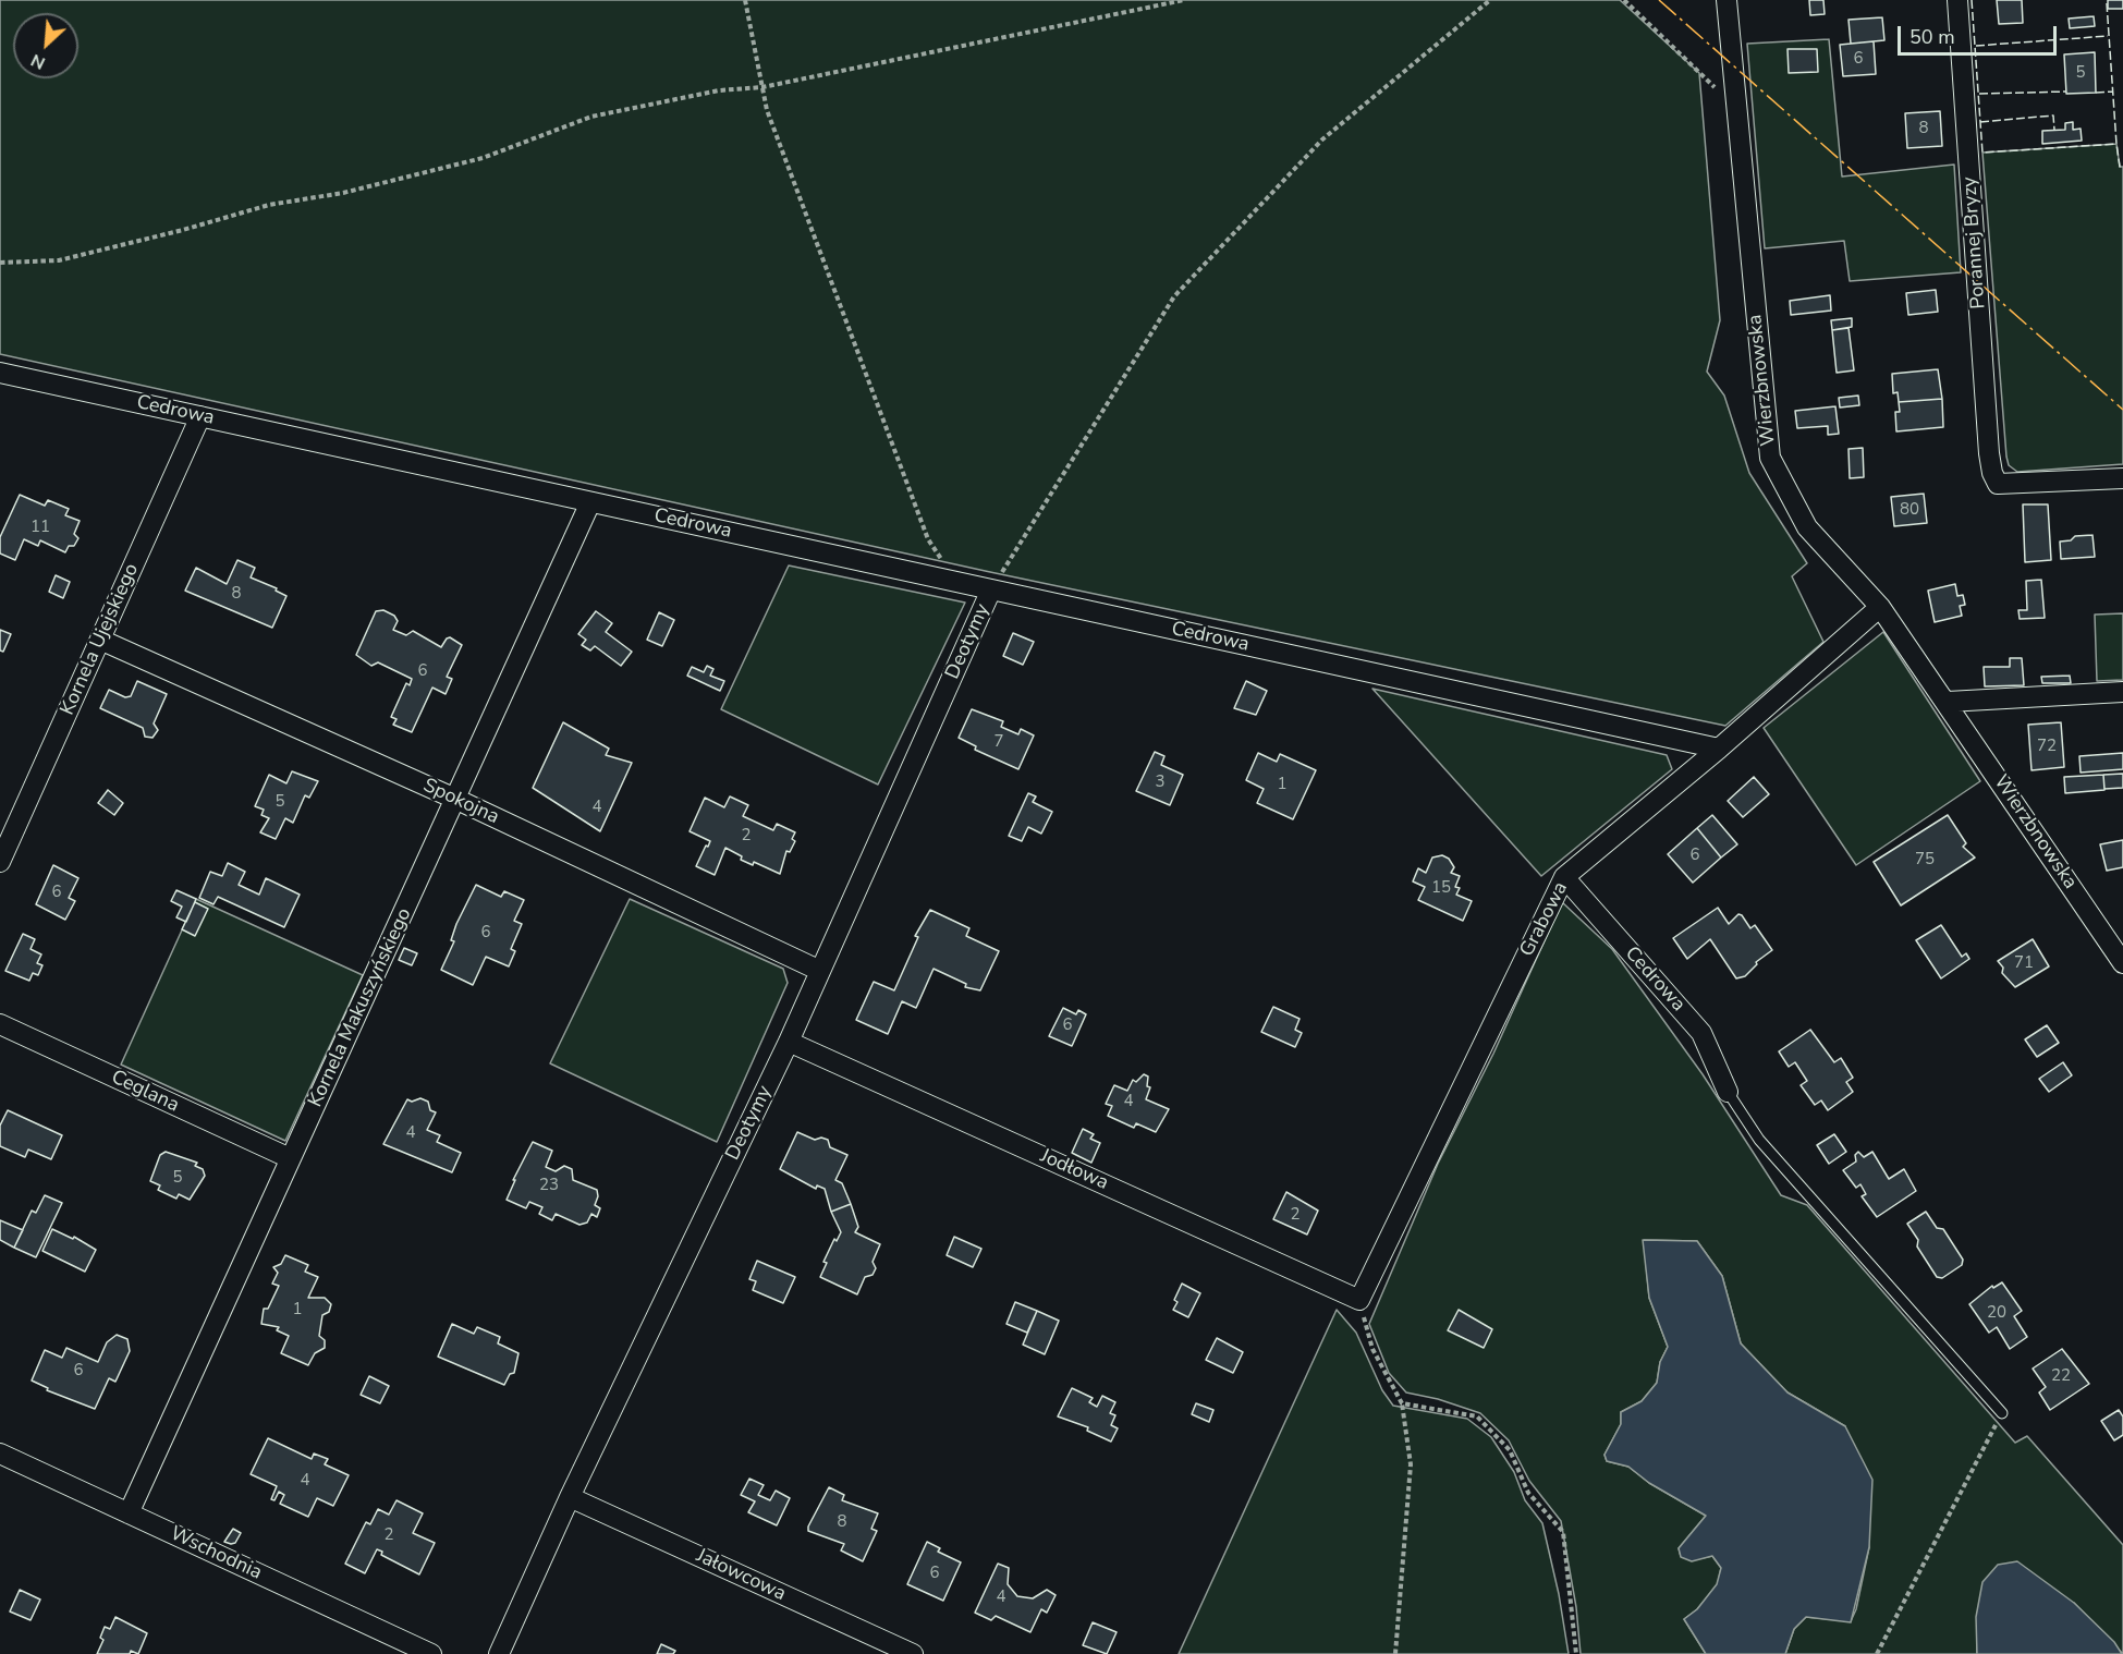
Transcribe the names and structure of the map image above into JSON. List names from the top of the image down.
{
  "streets": {
    "street": [
      "Porannej Bryzy",
      "Wierzbnowska",
      "Cedrowa",
      "Kornela Ujejskiego",
      "Deotymy",
      "Spokojna",
      "Grabowa",
      "Kornela Makuszyńskiego",
      "Ceglana",
      "Jodłowa",
      "Wschodnia",
      "Jałowcowa"
    ]
  },
  "crossings": [
    ["Wierzbnowska", "Grabowa"],
    ["Cedrowa", "Kornela Ujejskiego"],
    ["Cedrowa", "Deotymy"],
    ["Cedrowa", "Grabowa"],
    ["Cedrowa", "Kornela Makuszyńskiego"],
    ["Kornela Ujejskiego", "Spokojna"],
    ["Deotymy", "Spokojna"],
    ["Deotymy", "Jodłowa"],
    ["Deotymy", "Jałowcowa"],
    ["Spokojna", "Kornela Makuszyńskiego"],
    ["Grabowa", "Jodłowa"],
    ["Kornela Makuszyńskiego", "Ceglana"],
    ["Kornela Makuszyńskiego", "Wschodnia"]
  ],
  "house_numbers": [
    "6",
    "5",
    "8",
    "80",
    "11",
    "8",
    "6",
    "7",
    "72",
    "3",
    "1",
    "5",
    "4",
    "2",
    "6",
    "75",
    "15",
    "6",
    "6",
    "71",
    "6",
    "4",
    "4",
    "5",
    "23",
    "2",
    "1",
    "20",
    "6",
    "22",
    "4",
    "8",
    "2",
    "6",
    "4"
  ],
  "scale_bar": "50 m",
  "north": "bottom left"
}
